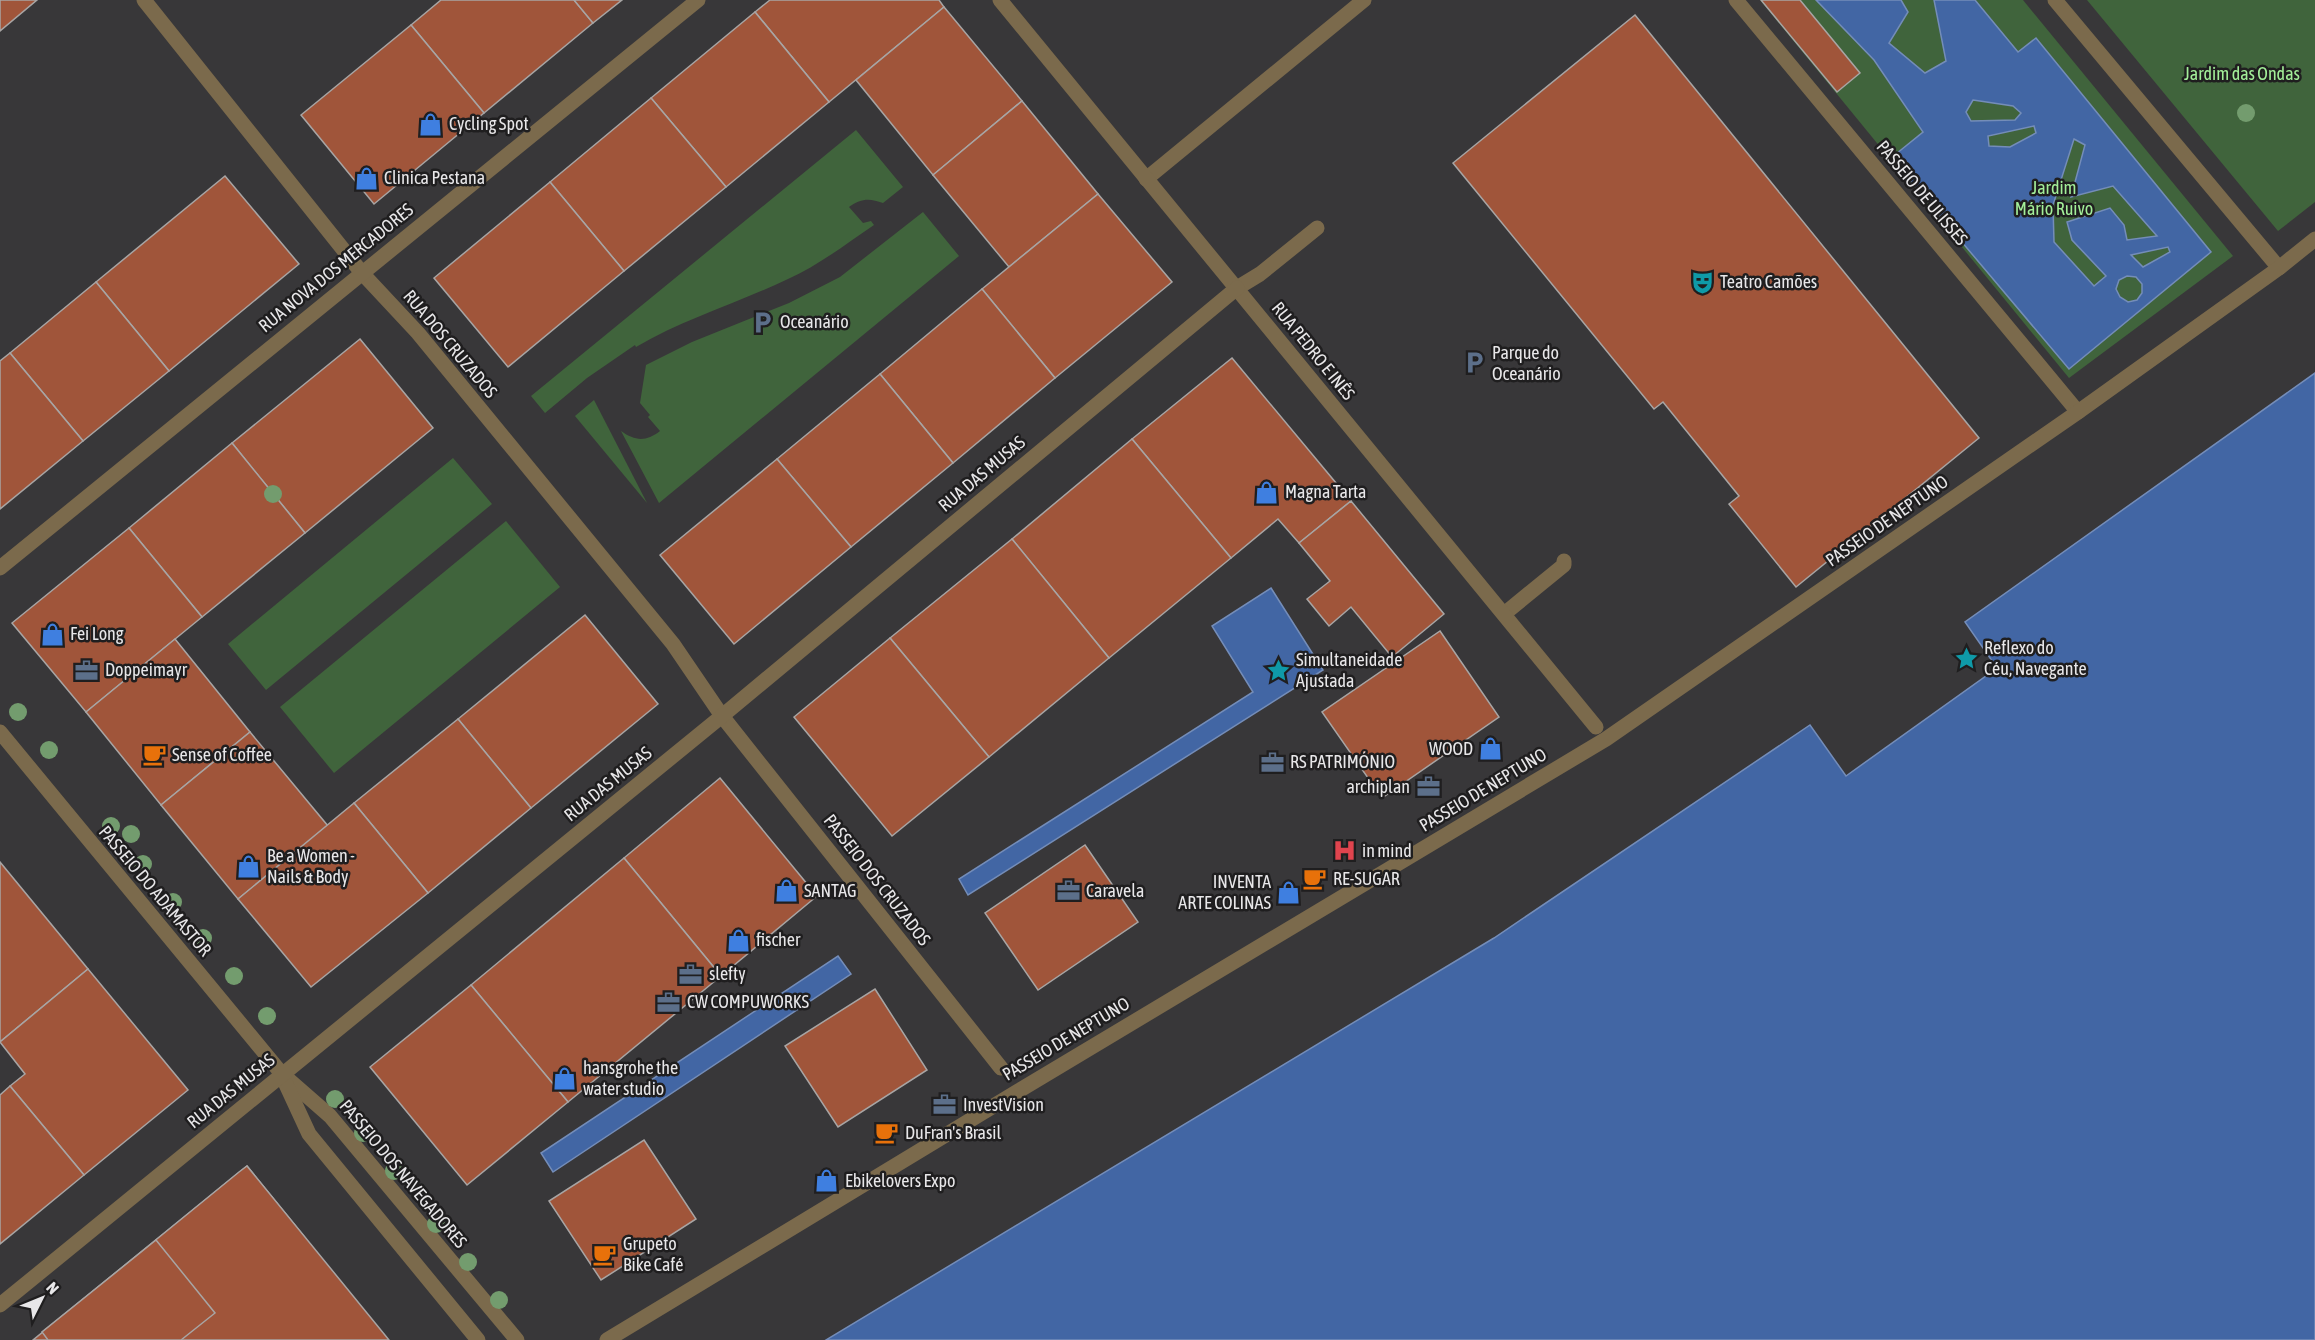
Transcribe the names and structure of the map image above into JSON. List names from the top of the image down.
{
  "streets": {
    "street": [
      "PASSEIO DE ULISSES",
      "RUA NOVA DOS MERCADORES",
      "RUA DOS CRUZADOS",
      "RUA PEDRO E INÊS",
      "RUA DAS MUSAS",
      "PASSEIO DE NEPTUNO",
      "PASSEIO DOS CRUZADOS",
      "PASSEIO DO ADAMASTOR",
      "PASSEIO DOS NAVEGADORES"
    ]
  },
  "crossings": [
    ["PASSEIO DE ULISSES", "PASSEIO DE NEPTUNO"],
    ["RUA NOVA DOS MERCADORES", "RUA DOS CRUZADOS"],
    ["RUA DOS CRUZADOS", "RUA DAS MUSAS"],
    ["RUA DOS CRUZADOS", "PASSEIO DOS CRUZADOS"],
    ["RUA PEDRO E INÊS", "RUA DAS MUSAS"],
    ["RUA DAS MUSAS", "PASSEIO DOS CRUZADOS"],
    ["RUA DAS MUSAS", "PASSEIO DO ADAMASTOR"],
    ["RUA DAS MUSAS", "PASSEIO DOS NAVEGADORES"],
    ["PASSEIO DO ADAMASTOR", "PASSEIO DOS NAVEGADORES"]
  ],
  "parks": ["Jardim das Ondas", "Jardim Mário Ruivo"],
  "places": {
    "shop": [
      "Cycling Spot",
      "Clinica Pestana",
      "Magna Tarta",
      "Fei Long",
      "WOOD",
      "Be a Women - Nails & Body",
      "SANTAG",
      "INVENTA ARTE COLINAS",
      "fischer",
      "hansgrohe the water studio",
      "Ebikelovers Expo"
    ],
    "theatre": ["Teatro Camões"],
    "parking": ["Oceanário", "Parque do Oceanário"],
    "place": ["Reflexo do Céu, Navegante", "Simultaneidade Ajustada"],
    "office": [
      "Doppeimayr",
      "RS PATRIMÓNIO",
      "archiplan",
      "Caravela",
      "slefty",
      "CW COMPUWORKS",
      "InvestVision"
    ],
    "cafe": [
      "Sense of Coffee",
      "RE-SUGAR",
      "DuFran's Brasil",
      "Grupeto Bike Café"
    ],
    "hospital": ["in mind"]
  },
  "north": "top right"
}
